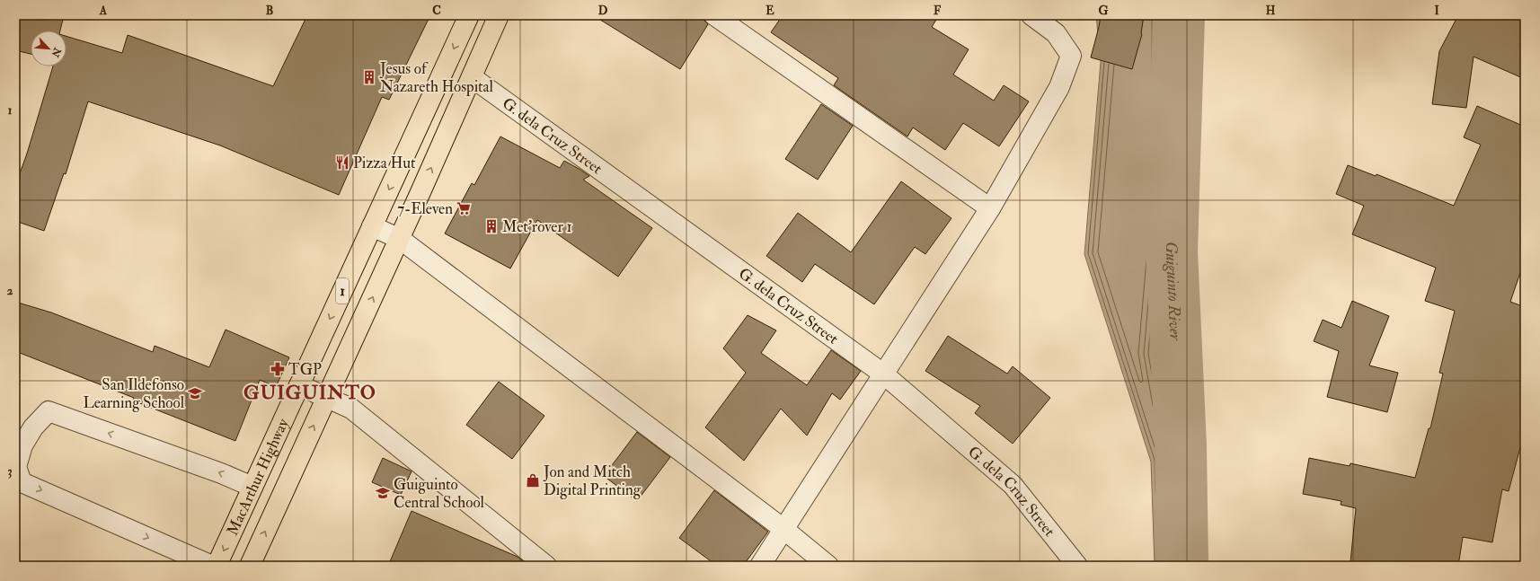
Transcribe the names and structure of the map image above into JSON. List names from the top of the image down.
{
  "streets": {
    "highway": ["1", "MacArthur Highway"],
    "street": ["G. dela Cruz Street"]
  },
  "crossings": [
    ["G. dela Cruz Street", "MacArthur Highway"]
  ],
  "districts": ["GUIGUINTO"],
  "water": ["Guiguinto River"],
  "places": {
    "building": ["Jesus of Nazareth Hospital", "Met'rover 1"],
    "restaurant": ["Pizza Hut"],
    "supermarket": ["7-Eleven"],
    "pharmacy": ["TGP"],
    "school or university": ["San Ildefonso Learning School", "Guiguinto Central School"],
    "shop": ["Jon and Mitch Digital Printing"]
  },
  "north": "bottom right",
  "grid": {
    "columns": [
      "A",
      "B",
      "C",
      "D",
      "E",
      "F",
      "G",
      "H",
      "I"
    ],
    "rows": ["1", "2", "3"]
  }
}
